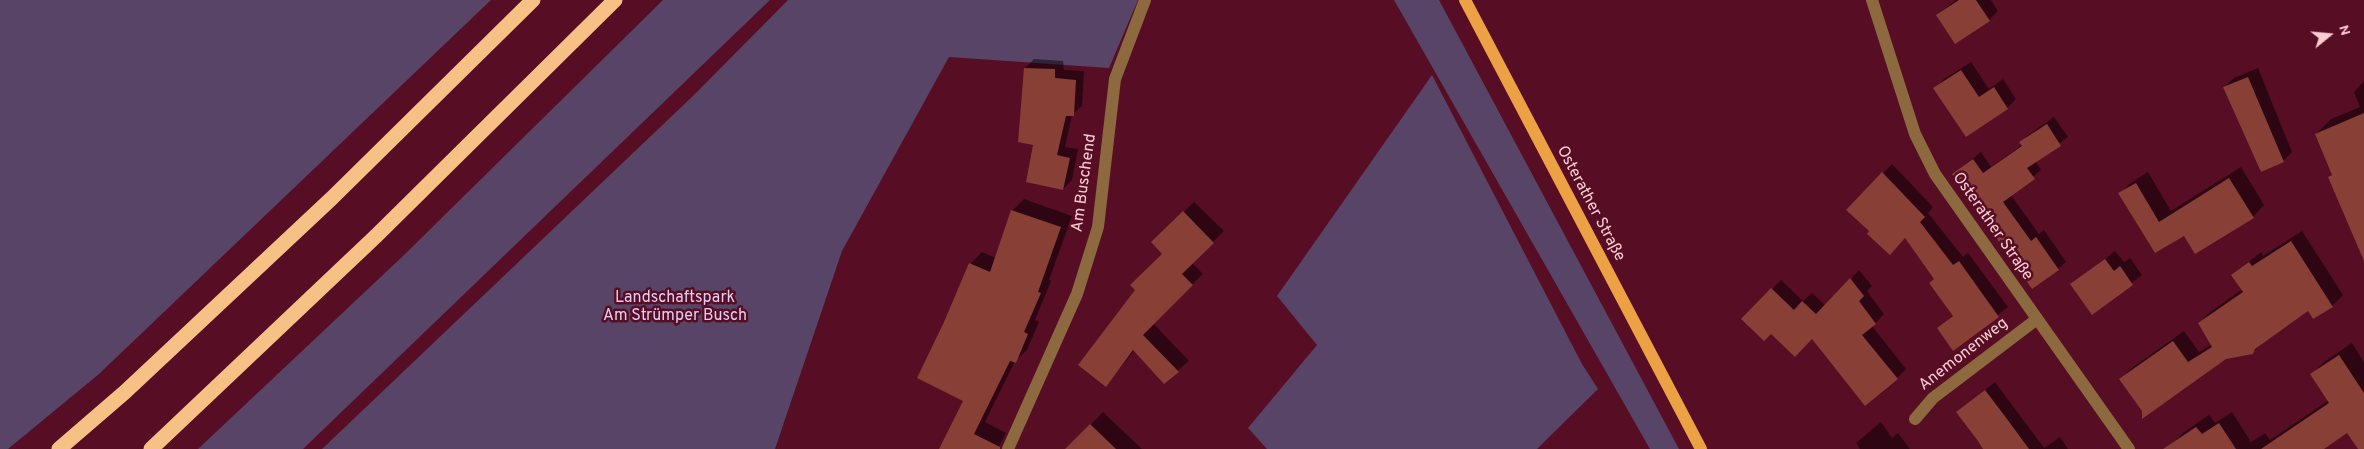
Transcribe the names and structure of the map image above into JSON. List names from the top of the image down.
{
  "streets": {
    "main road": ["Osterather Straße"],
    "street": ["Am Buschend", "Anemonenweg"]
  },
  "crossings": [
    ["Osterather Straße", "Anemonenweg"]
  ],
  "parks": ["Landschaftspark Am Strümper Busch"],
  "north": "right"
}
